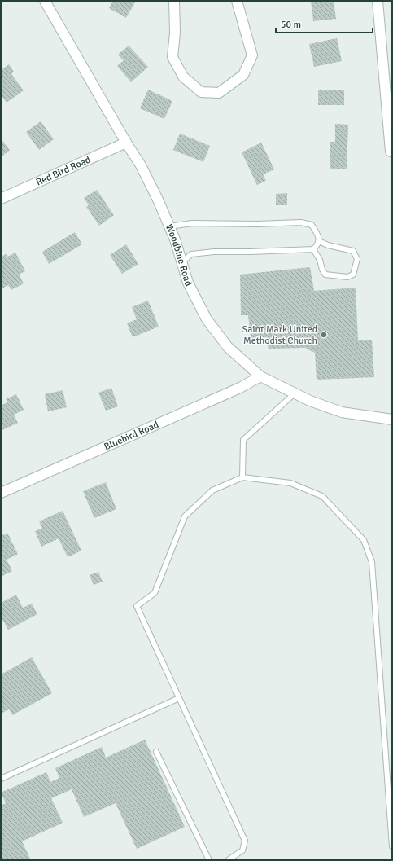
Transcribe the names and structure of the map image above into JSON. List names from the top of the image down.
{
  "streets": {
    "street": ["Red Bird Road", "Woodbine Road", "Bluebird Road"]
  },
  "crossings": [
    ["Red Bird Road", "Woodbine Road"],
    ["Woodbine Road", "Bluebird Road"]
  ],
  "places": ["Saint Mark United Methodist Church"],
  "scale_bar": "50 m"
}
